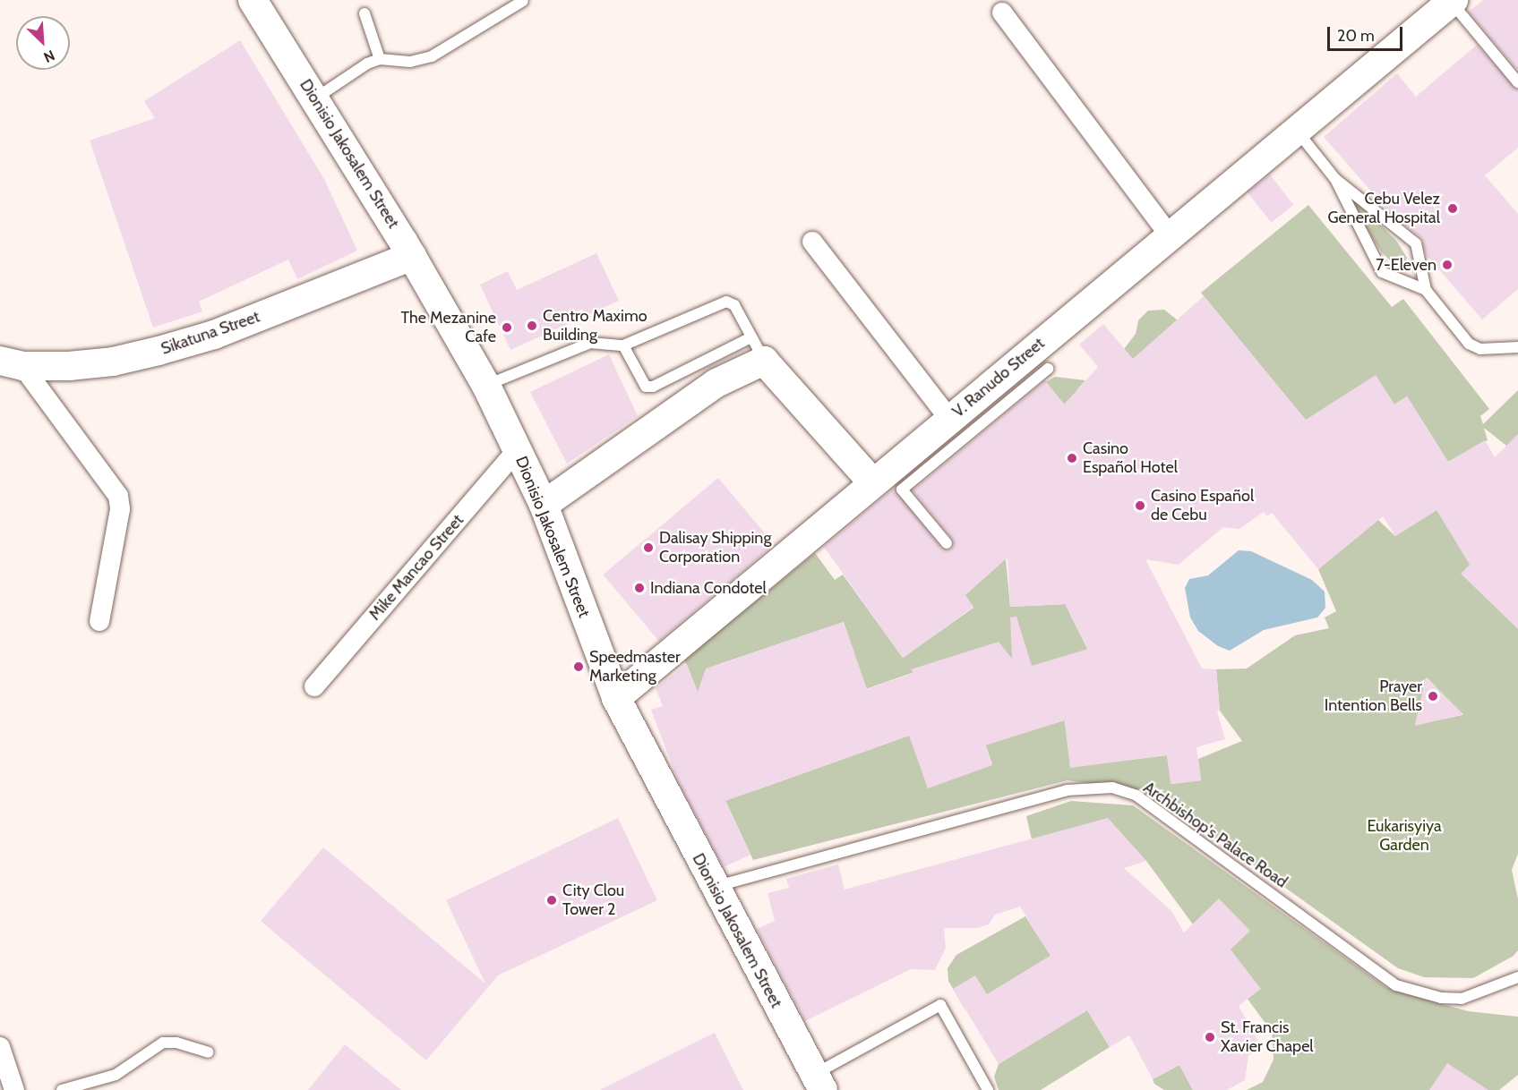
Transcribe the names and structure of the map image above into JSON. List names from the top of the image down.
{
  "streets": {
    "street": [
      "Dionisio Jakosalem Street",
      "Sikatuna Street",
      "V. Ranudo Street",
      "Mike Mancao Street"
    ],
    "lane": ["Archbishop's Palace Road"]
  },
  "crossings": [
    ["Dionisio Jakosalem Street", "Sikatuna Street"],
    ["Dionisio Jakosalem Street", "V. Ranudo Street"],
    ["Dionisio Jakosalem Street", "Mike Mancao Street"],
    ["Dionisio Jakosalem Street", "Archbishop's Palace Road"]
  ],
  "parks": ["Eukarisyiya Garden"],
  "places": [
    "Cebu Velez General Hospital",
    "7-Eleven",
    "Centro Maximo Building",
    "The Mezanine Cafe",
    "Casino Español Hotel",
    "Casino Español de Cebu",
    "Dalisay Shipping Corporation",
    "Indiana Condotel",
    "Speedmaster Marketing",
    "Prayer Intention Bells",
    "City Clou Tower 2",
    "St. Francis Xavier Chapel"
  ],
  "scale_bar": "20 m",
  "north": "bottom right"
}
